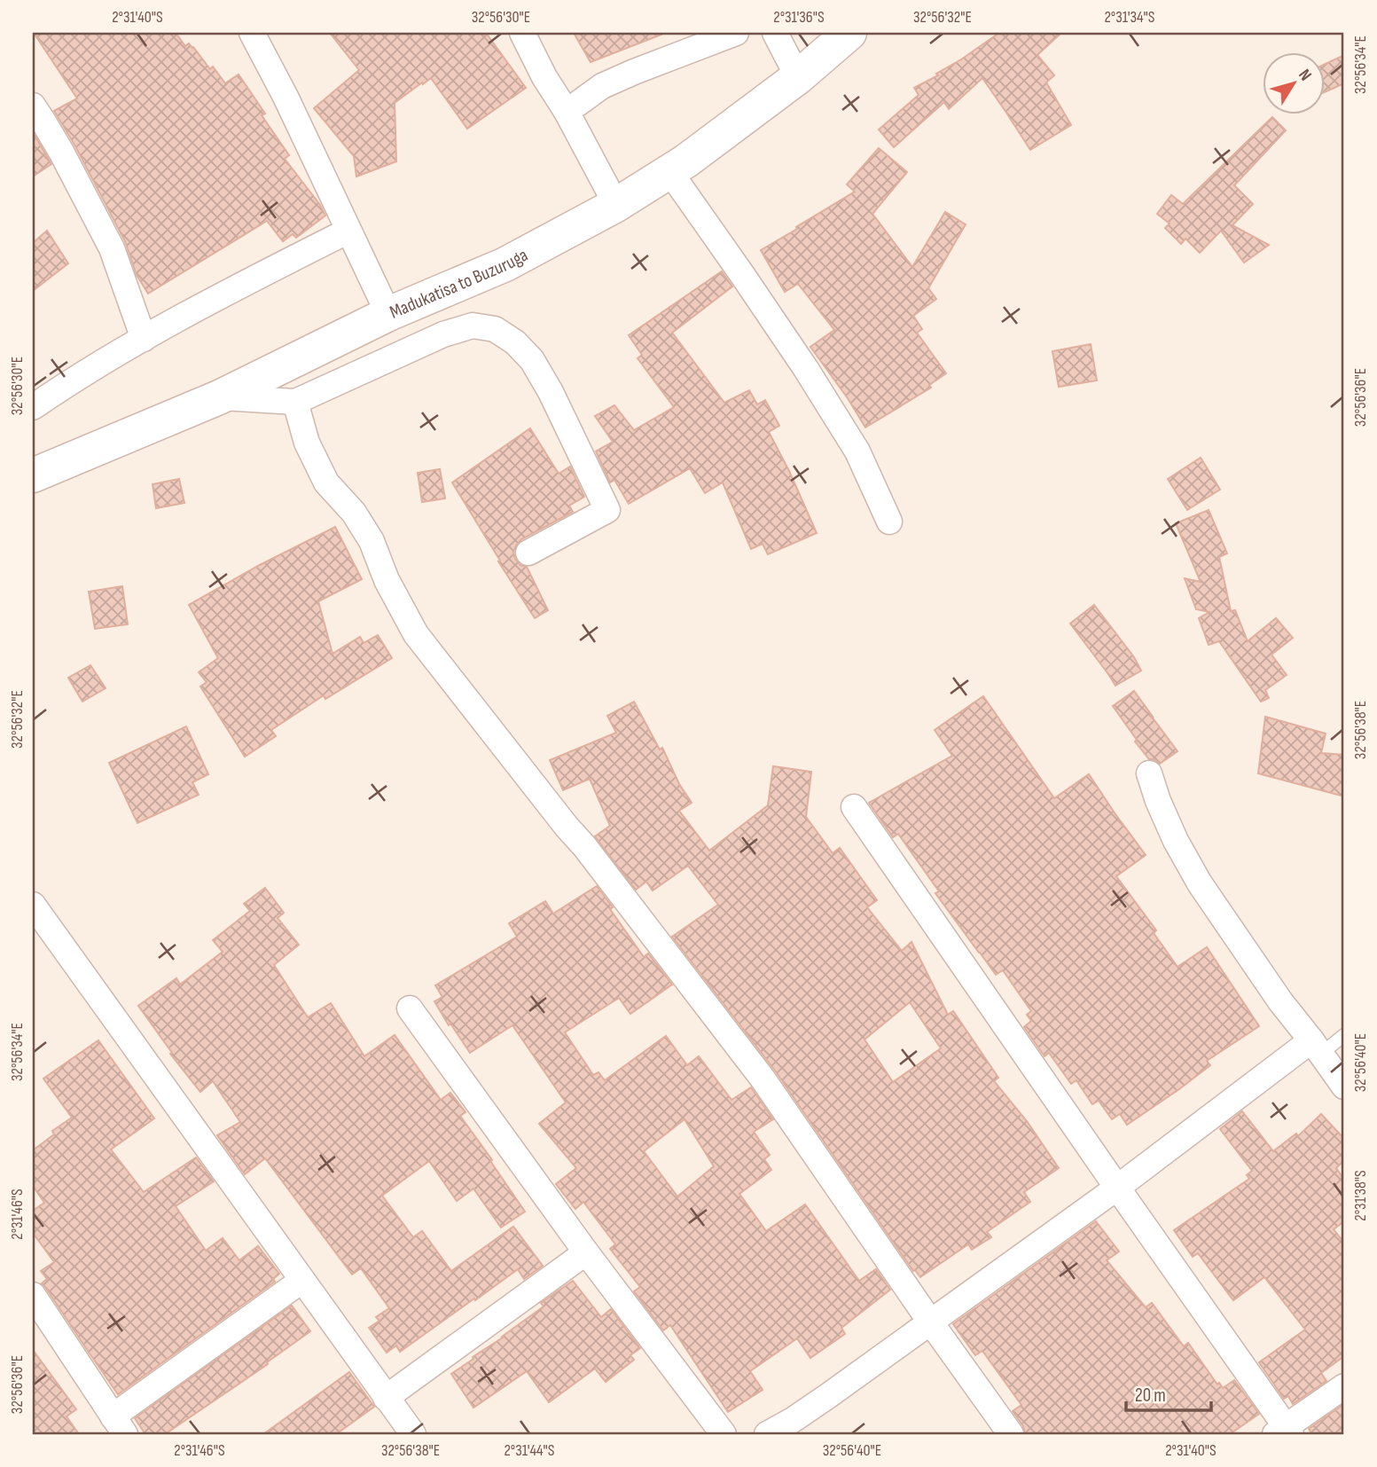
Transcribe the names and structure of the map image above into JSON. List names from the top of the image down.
{
  "streets": {
    "main road": ["Madukatisa to Buzuruga"]
  },
  "scale_bar": "20 m",
  "north": "top right",
  "coordinates": [
    "2°31'40\"S",
    "32°56'30\"E",
    "2°31'36\"S",
    "32°56'32\"E",
    "2°31'34\"S",
    "32°56'34\"E",
    "32°56'36\"E",
    "32°56'38\"E",
    "32°56'40\"E",
    "2°31'38\"S",
    "2°31'46\"S",
    "2°31'44\"S"
  ]
}
